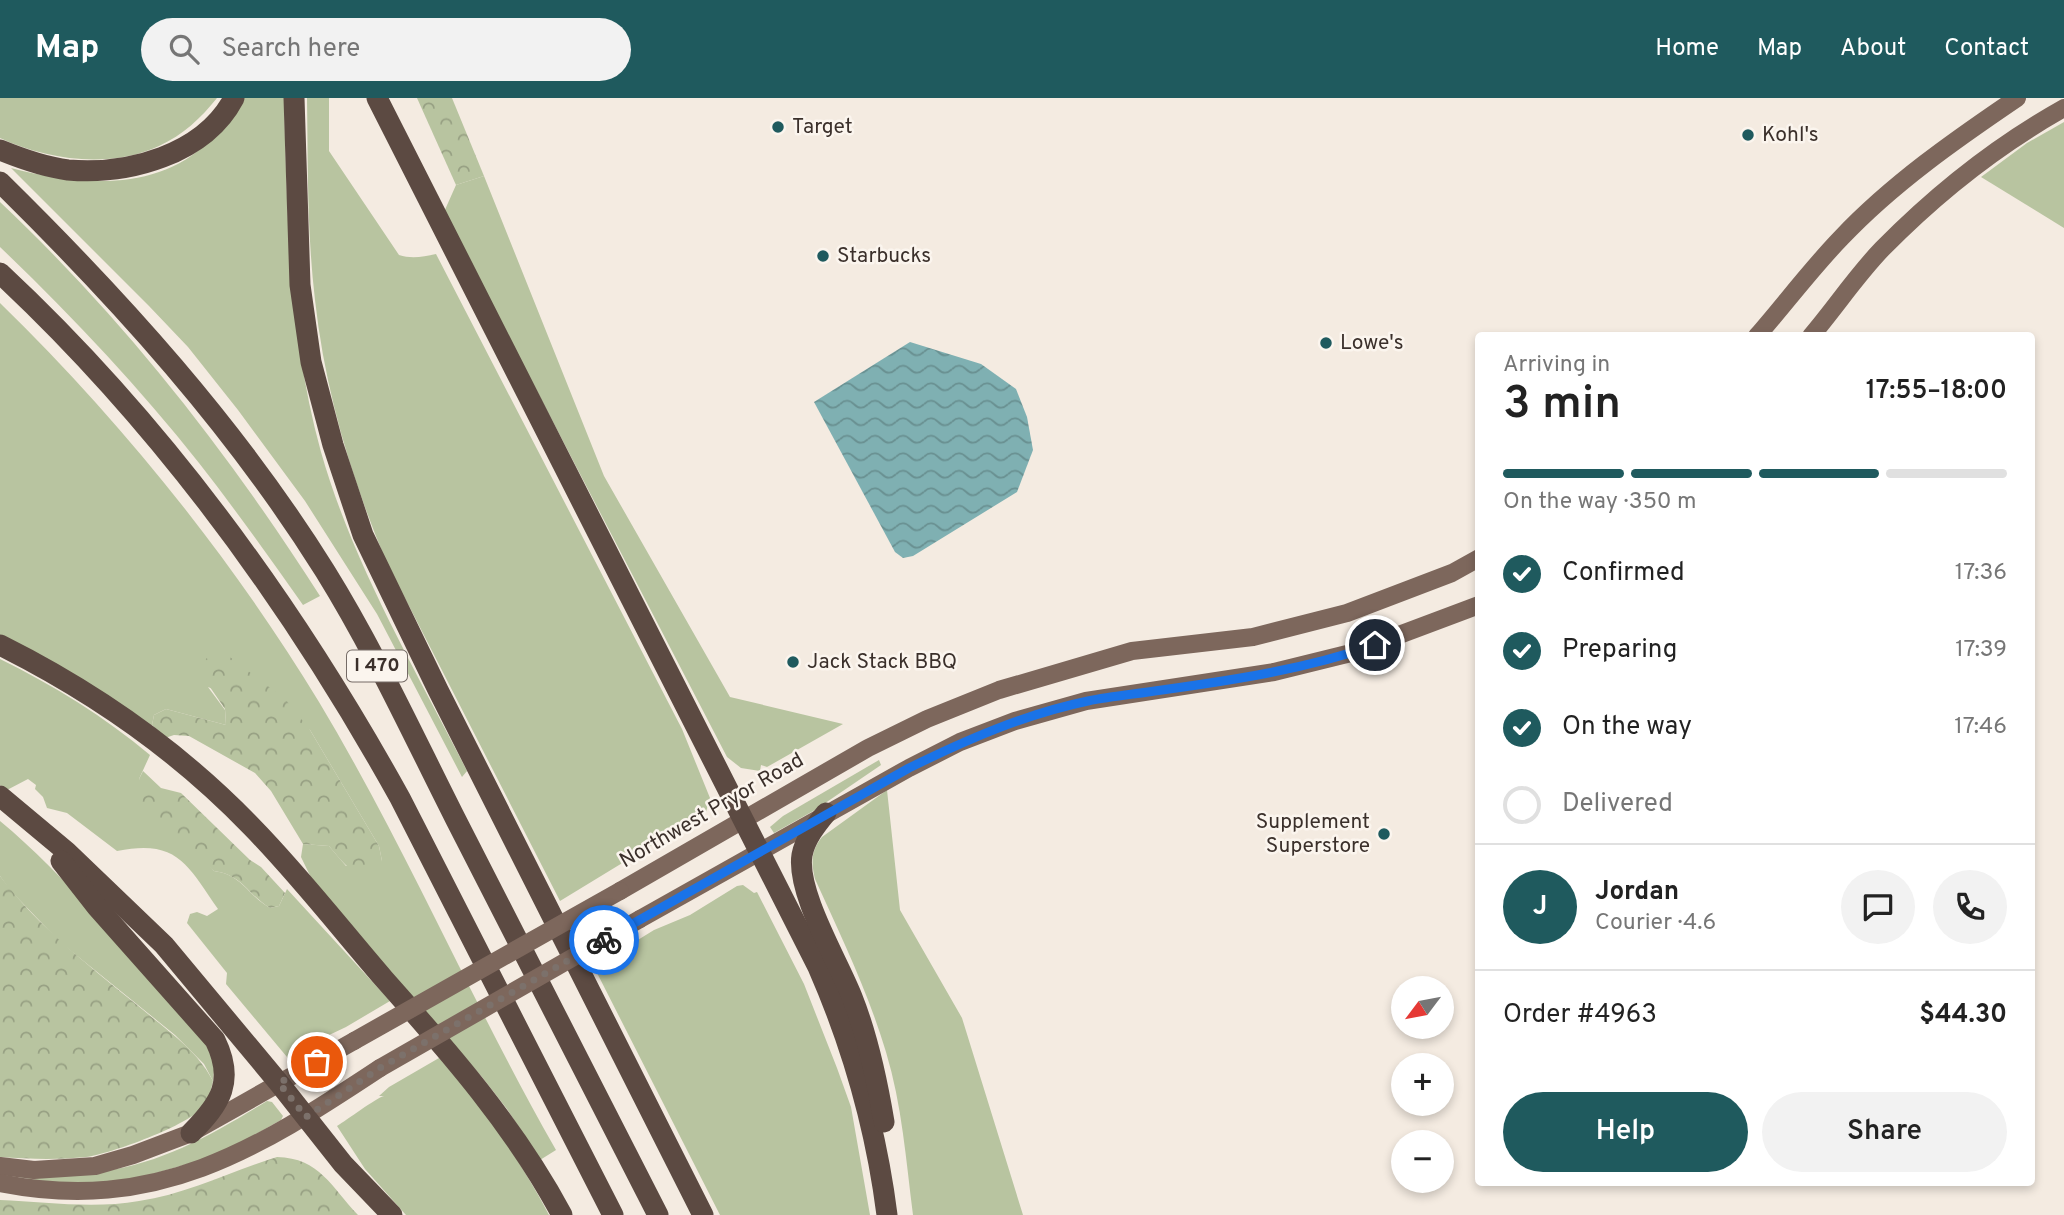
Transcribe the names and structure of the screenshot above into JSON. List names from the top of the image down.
{
  "streets": {
    "highway": ["I 470"],
    "main road": ["Northwest Pryor Road"]
  },
  "places": [
    "Target",
    "Kohl's",
    "Starbucks",
    "Lowe's",
    "Jack Stack BBQ",
    "Supplement Superstore"
  ],
  "north": "bottom left",
  "page": {
    "header": "Map",
    "search": "Search here",
    "nav": [
      "Home",
      "Map",
      "About",
      "Contact"
    ],
    "heading": ["3 min", "Arriving in", "17:55–18:00"],
    "panel": [
      "Jordan",
      "Courier · 4.6",
      "Order #4963",
      "$44.30"
    ],
    "bar": "On the way · 350 m",
    "list": [
      ["Confirmed", "17:36"],
      ["Preparing", "17:39"],
      ["On the way", "17:46"],
      "Delivered"
    ],
    "round": "J",
    "map_buttons": ["+", "−"],
    "buttons": ["Help", "Share"]
  }
}
